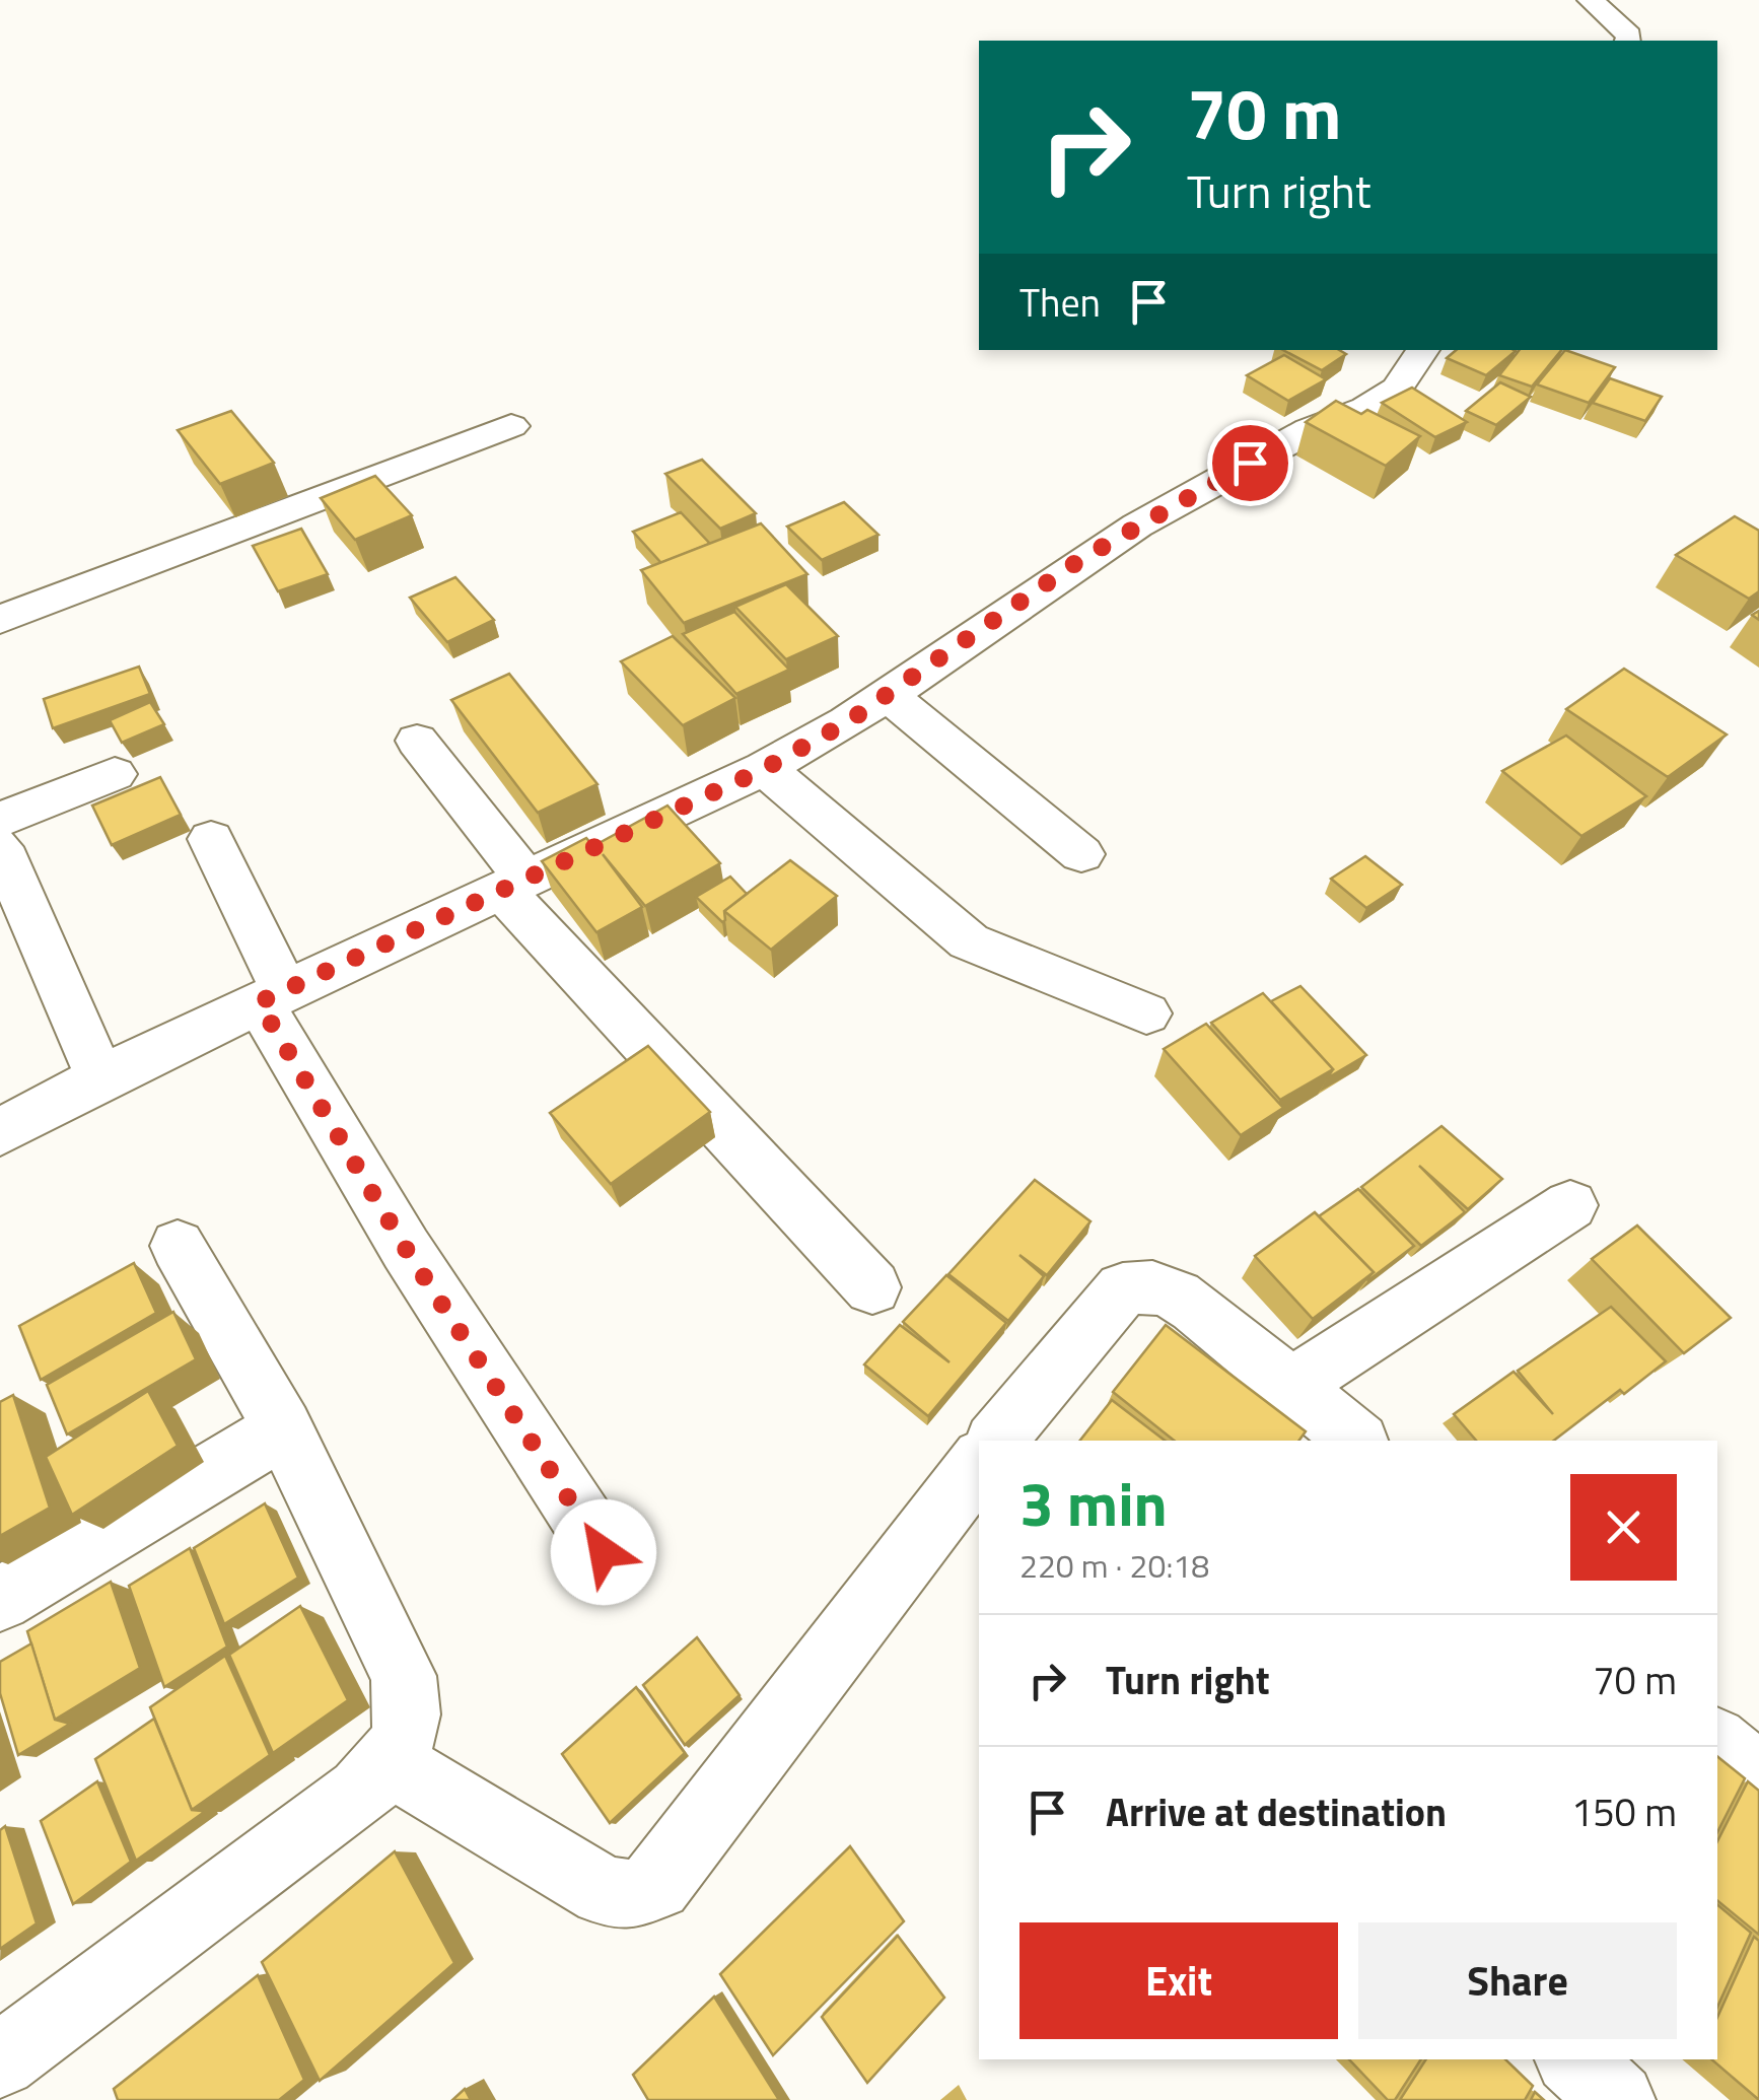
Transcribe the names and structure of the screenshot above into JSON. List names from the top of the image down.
{
  "page": {
    "turn": ["70 m", "Turn right"],
    "then": "Then",
    "heading": ["3 min", "220 m · 20:18"],
    "list": [
      {
        "name": "Turn right",
        "value": "70 m"
      },
      {
        "name": "Arrive at destination",
        "value": "150 m"
      }
    ],
    "buttons": ["Exit", "Share"]
  }
}
